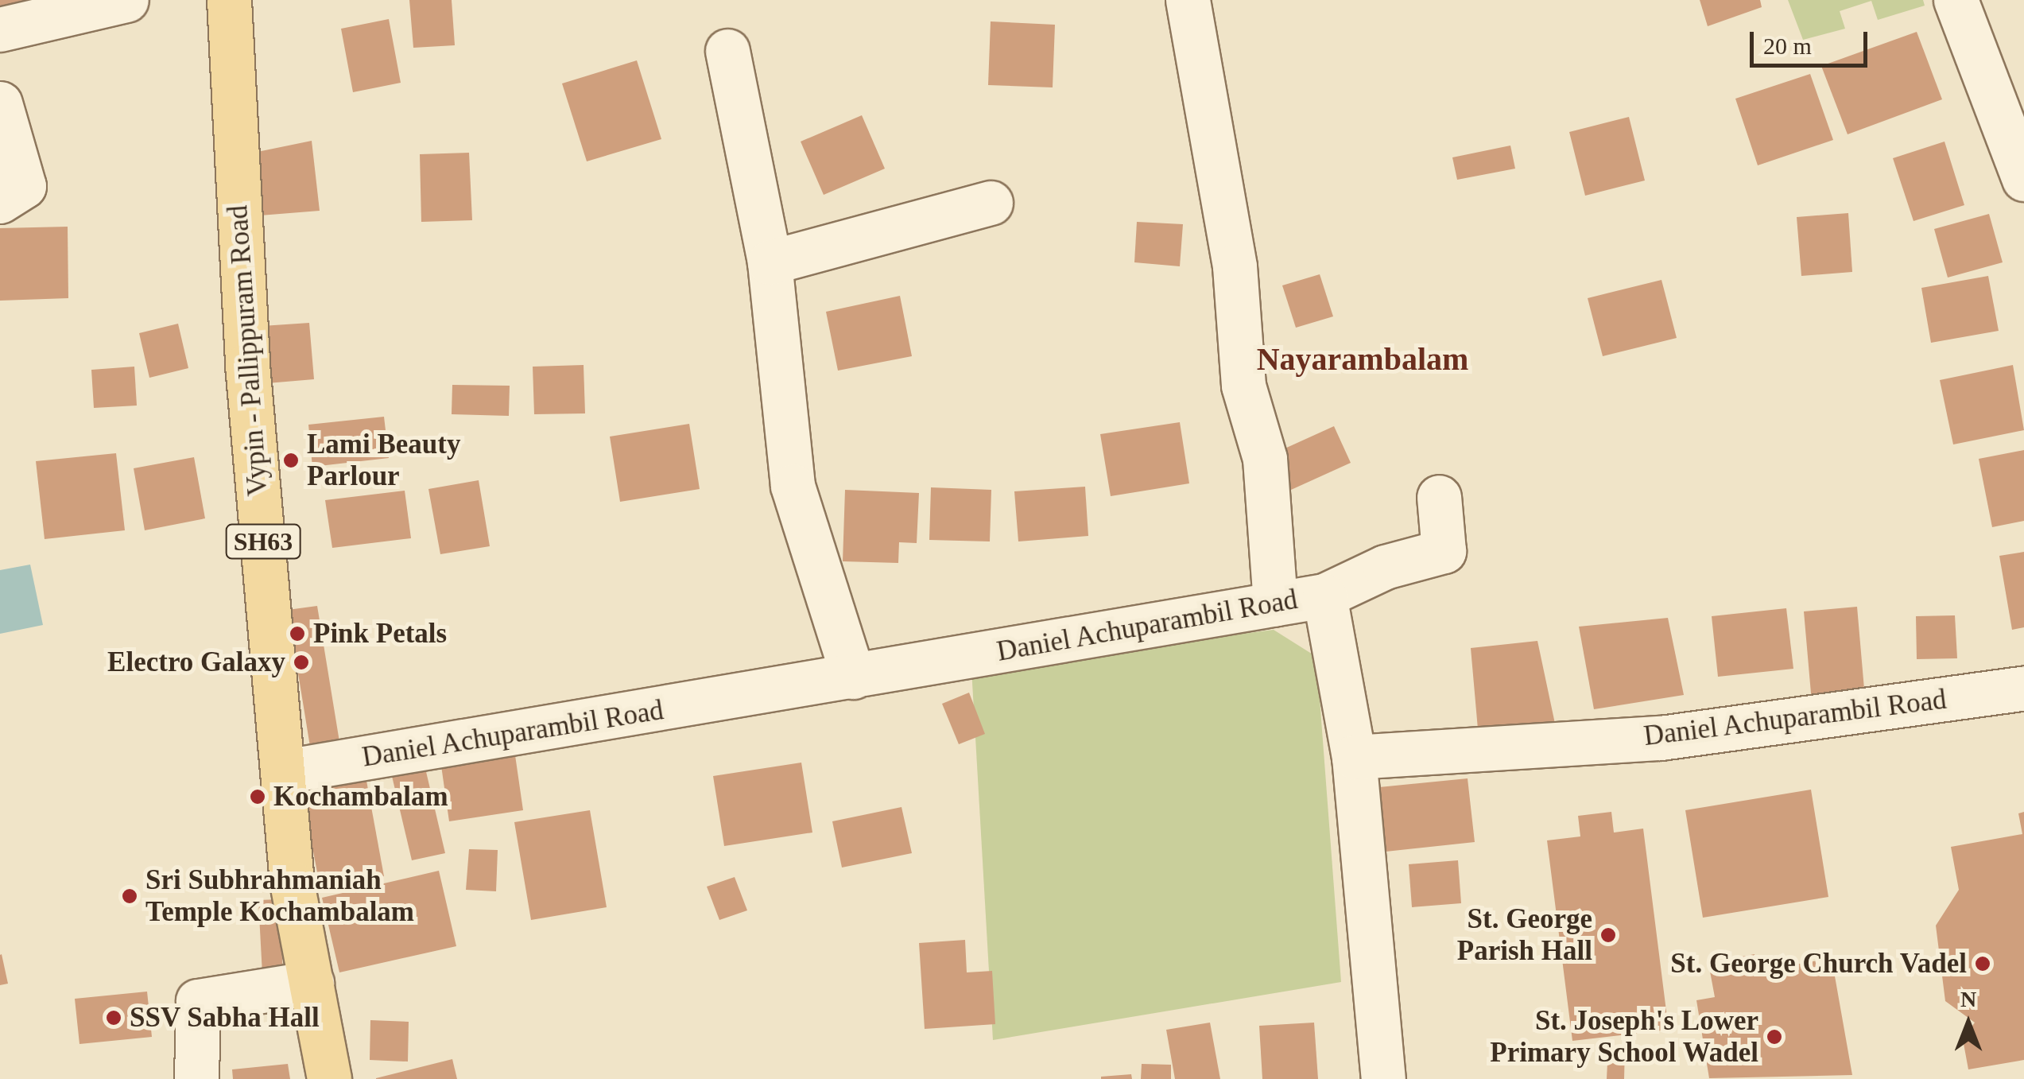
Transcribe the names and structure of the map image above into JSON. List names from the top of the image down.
{
  "streets": {
    "main road": ["Vypin - Pallippuram Road", "SH63"],
    "street": ["Daniel Achuparambil Road"]
  },
  "crossings": [
    ["Vypin - Pallippuram Road", "Daniel Achuparambil Road"]
  ],
  "districts": ["Nayarambalam"],
  "places": [
    "Lami Beauty Parlour",
    "Pink Petals",
    "Electro Galaxy",
    "Kochambalam",
    "Sri Subhrahmaniah Temple Kochambalam",
    "St. George Parish Hall",
    "St. George Church Vadel",
    "SSV Sabha Hall",
    "St. Joseph's Lower Primary School Wadel"
  ],
  "scale_bar": "20 m",
  "north": "top"
}
